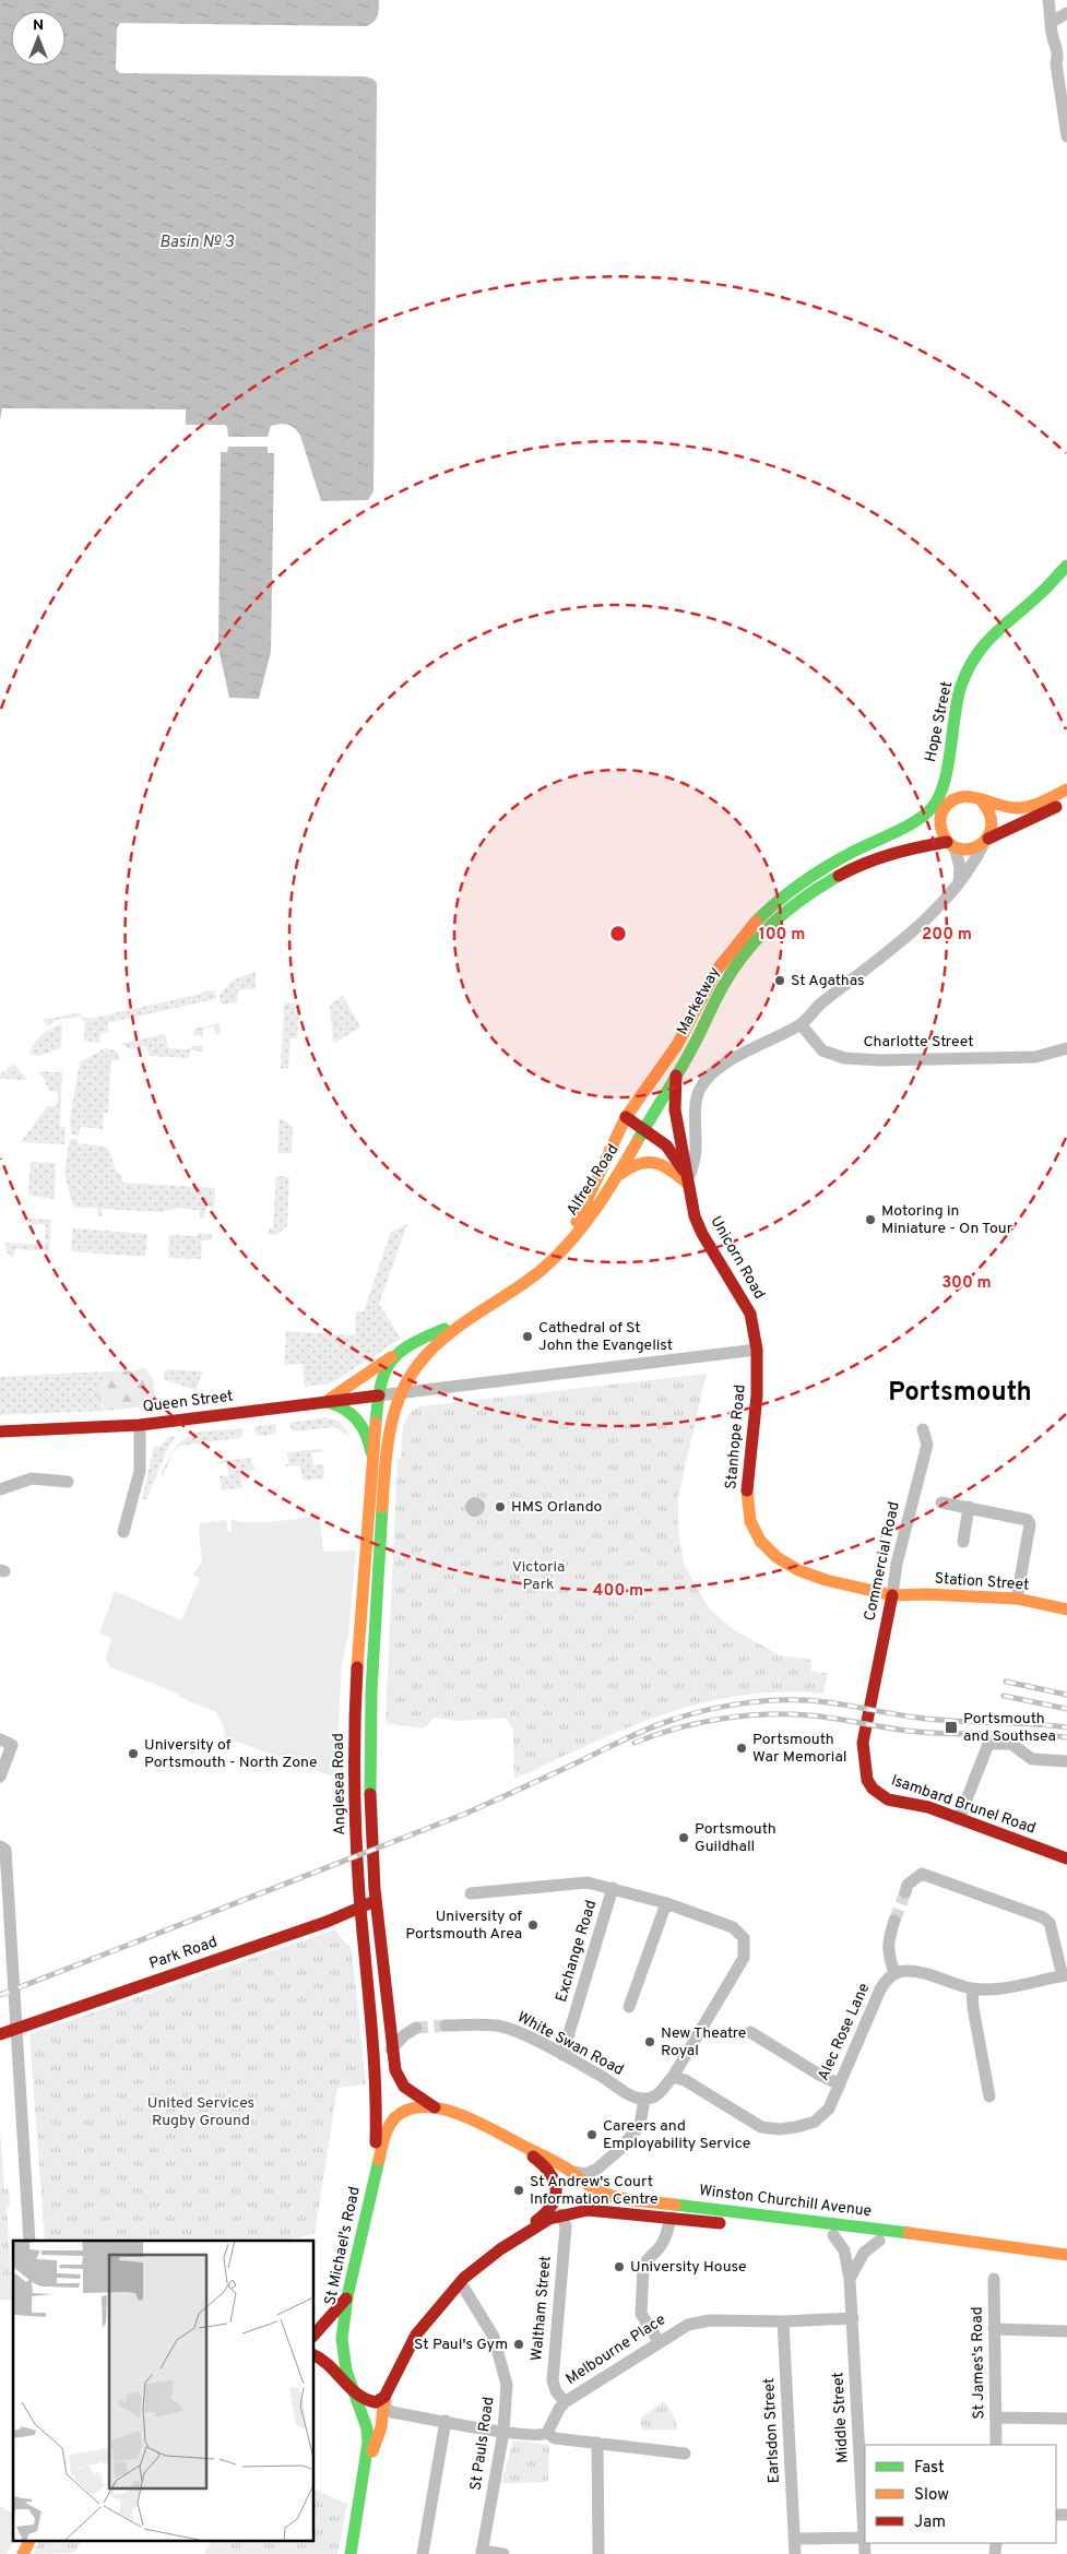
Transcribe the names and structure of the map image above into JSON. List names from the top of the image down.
{
  "streets": {
    "main road": [
      "Hope Street",
      "Marketway",
      "Alfred Road",
      "Unicorn Road",
      "Queen Street",
      "Stanhope Road",
      "Commercial Road",
      "Station Street",
      "Anglesea Road",
      "Isambard Brunel Road",
      "Park Road",
      "Winston Churchill Avenue",
      "St Michael's Road"
    ],
    "street": [
      "Charlotte Street",
      "Exchange Road",
      "Alec Rose Lane",
      "White Swan Road",
      "Waltham Street",
      "Melbourne Place",
      "St James's Road",
      "Middle Street",
      "Earlsdon Street",
      "St Pauls Road"
    ]
  },
  "crossings": [
    ["Hope Street", "Marketway"],
    ["Marketway", "Alfred Road"],
    ["Marketway", "Unicorn Road"],
    ["Alfred Road", "Unicorn Road"],
    ["Alfred Road", "Queen Street"],
    ["Alfred Road", "Anglesea Road"],
    ["Unicorn Road", "Stanhope Road"],
    ["Queen Street", "Anglesea Road"],
    ["Stanhope Road", "Commercial Road"],
    ["Stanhope Road", "Station Street"],
    ["Commercial Road", "Station Street"],
    ["Commercial Road", "Isambard Brunel Road"],
    ["Anglesea Road", "Park Road"],
    ["Anglesea Road", "St Michael's Road"],
    ["Exchange Road", "White Swan Road"],
    ["Winston Churchill Avenue", "Waltham Street"],
    ["Winston Churchill Avenue", "Middle Street"],
    ["Waltham Street", "Melbourne Place"],
    ["Melbourne Place", "Middle Street"],
    ["Melbourne Place", "Earlsdon Street"]
  ],
  "districts": ["Portsmouth"],
  "water": ["Basin № 3"],
  "parks": ["Victoria Park", "United Services Rugby Ground"],
  "places": {
    "other": [
      "St Agathas",
      "Motoring in Miniature - On Tour",
      "Cathedral of St John the Evangelist",
      "HMS Orlando",
      "Portsmouth War Memorial",
      "University of Portsmouth - North Zone",
      "Portsmouth Guildhall",
      "University of Portsmouth Area",
      "New Theatre Royal",
      "Careers and Employability Service",
      "St Andrew's Court Information Centre",
      "University House",
      "St Paul's Gym"
    ],
    "transit": ["Portsmouth and Southsea"]
  },
  "legend": ["Fast", "Slow", "Jam"],
  "north": "top",
  "rings": [
    "100 m",
    "200 m",
    "300 m",
    "400 m"
  ]
}
